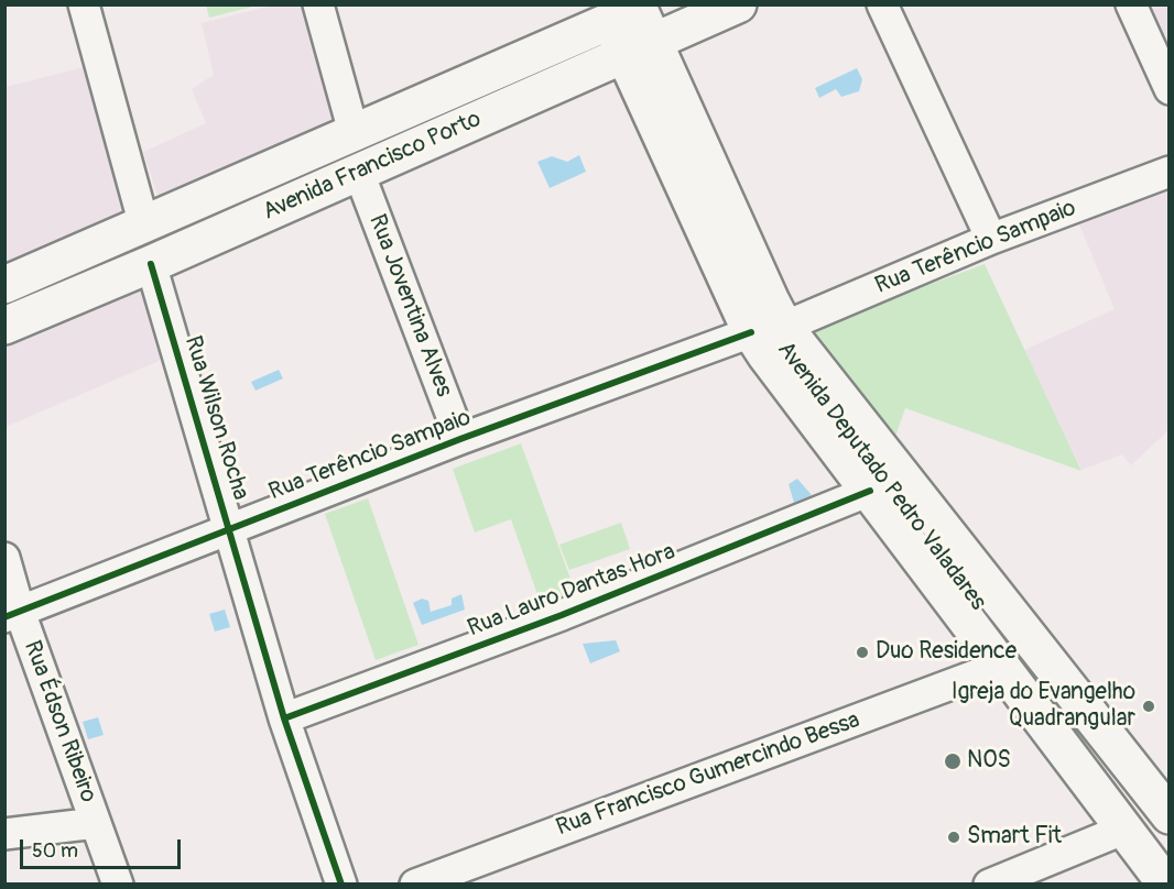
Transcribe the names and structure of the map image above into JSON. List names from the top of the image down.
{
  "streets": {
    "main road": ["Avenida Francisco Porto", "Avenida Deputado Pedro Valadares"],
    "street": [
      "Rua Terêncio Sampaio",
      "Rua Joventina Alves",
      "Rua Wilson Rocha",
      "Rua Lauro Dantas Hora",
      "Rua Édson Ribeiro",
      "Rua Francisco Gumercindo Bessa"
    ]
  },
  "crossings": [
    ["Avenida Francisco Porto", "Rua Joventina Alves"],
    ["Avenida Francisco Porto", "Rua Wilson Rocha"],
    ["Avenida Francisco Porto", "Avenida Deputado Pedro Valadares"],
    ["Rua Terêncio Sampaio", "Rua Joventina Alves"],
    ["Rua Terêncio Sampaio", "Rua Wilson Rocha"],
    ["Rua Terêncio Sampaio", "Avenida Deputado Pedro Valadares"],
    ["Rua Terêncio Sampaio", "Rua Édson Ribeiro"],
    ["Rua Wilson Rocha", "Rua Lauro Dantas Hora"],
    ["Avenida Deputado Pedro Valadares", "Rua Lauro Dantas Hora"],
    ["Avenida Deputado Pedro Valadares", "Rua Francisco Gumercindo Bessa"]
  ],
  "places": [
    "Duo Residence",
    "Igreja do Evangelho Quadrangular",
    "NOS",
    "Smart Fit"
  ],
  "scale_bar": "50 m"
}
